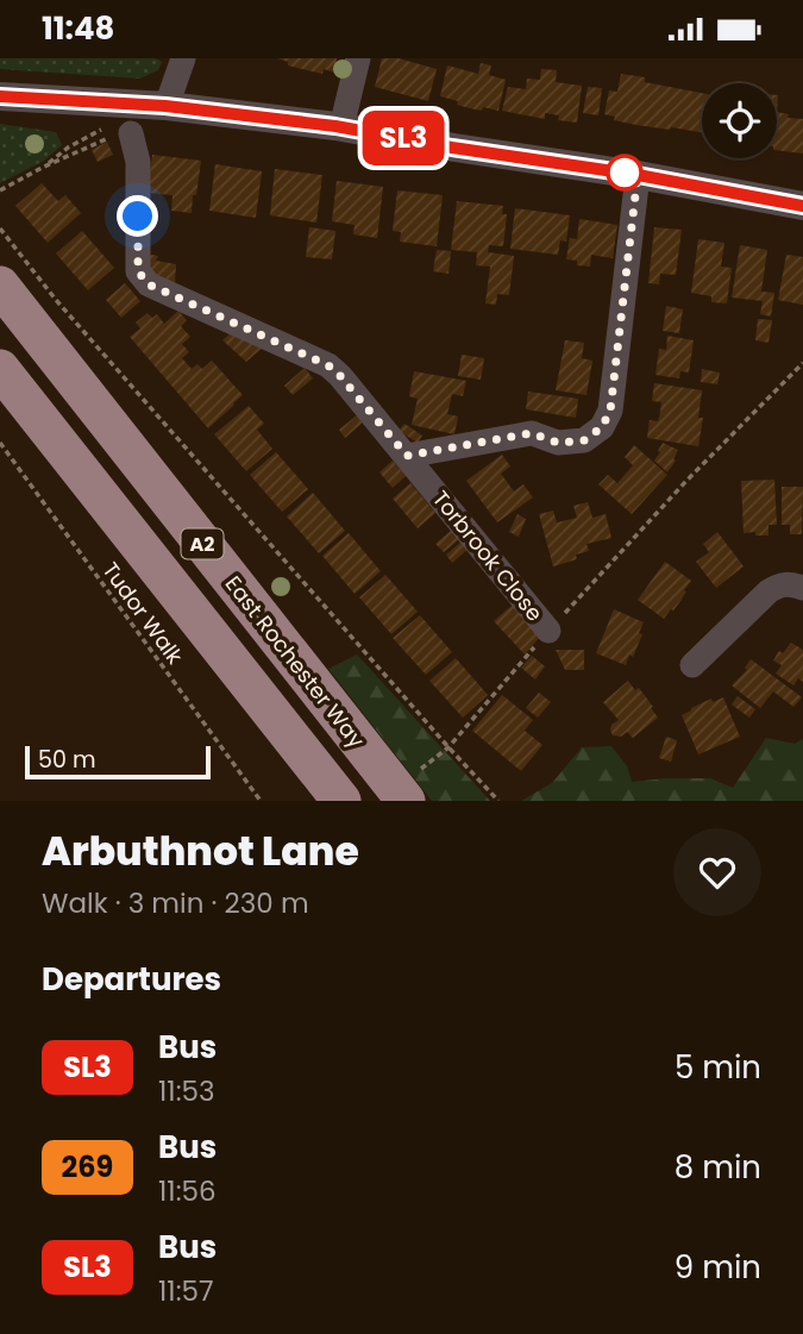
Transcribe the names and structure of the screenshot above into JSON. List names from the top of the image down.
{
  "streets": {
    "highway": ["A2", "East Rochester Way"],
    "street": ["Torbrook Close"],
    "path": ["Tudor Walk"]
  },
  "lines": ["bus line SL3"],
  "scale_bar": "50 m",
  "page": {
    "status": "11:48",
    "on_map": "SL3",
    "scale": "50 m",
    "heading": [
      ["Arbuthnot Lane", "Walk · 3 min · 230 m"],
      "Departures"
    ],
    "list": [
      {
        "mark": "SL3",
        "name": "Bus",
        "note": "11:53",
        "value": "5 min"
      },
      {
        "mark": "269",
        "name": "Bus",
        "note": "11:56",
        "value": "8 min"
      },
      {
        "mark": "SL3",
        "name": "Bus",
        "note": "11:57",
        "value": "9 min"
      }
    ]
  }
}
